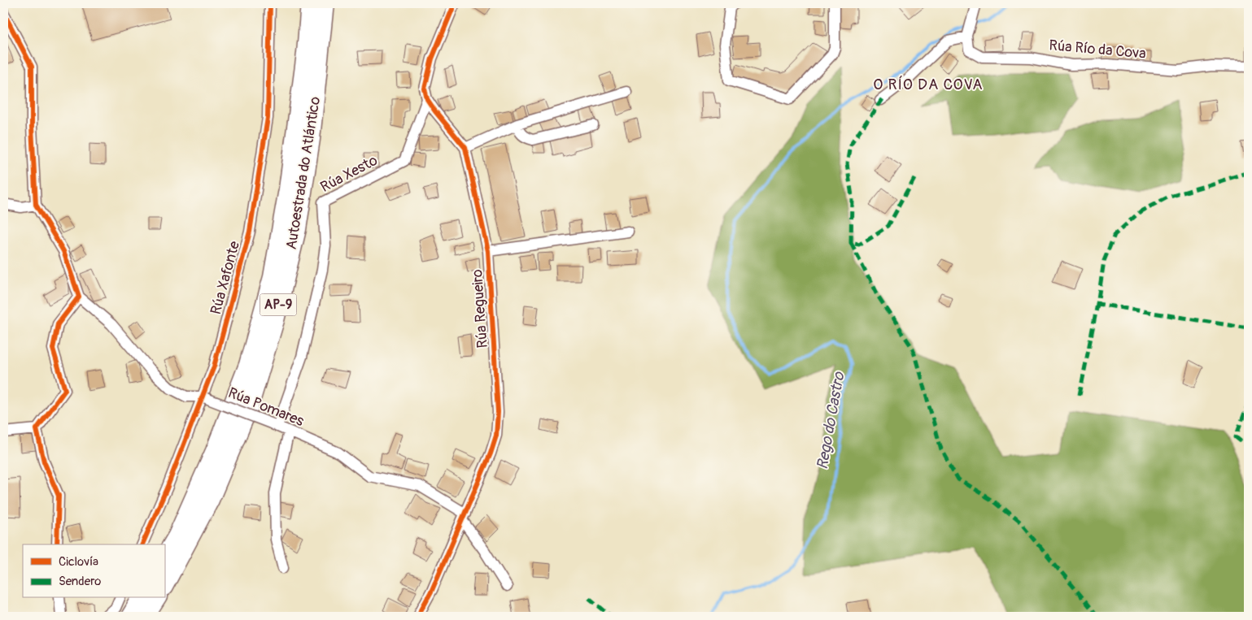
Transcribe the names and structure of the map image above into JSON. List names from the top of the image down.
{
  "streets": {
    "highway": ["Autoestrada do Atlántico", "AP-9"],
    "street": [
      "Rúa Río da Cova",
      "Rúa Xesto",
      "Rúa Xafonte",
      "Rúa Regueiro",
      "Rúa Pomares"
    ]
  },
  "crossings": [
    ["Rúa Xesto", "Rúa Regueiro"],
    ["Rúa Xesto", "Rúa Pomares"],
    ["Rúa Xafonte", "Rúa Pomares"],
    ["Rúa Regueiro", "Rúa Pomares"]
  ],
  "districts": ["O RÍO DA COVA"],
  "water": ["Rego do Castro"],
  "legend": ["Ciclovía", "Sendero"]
}
